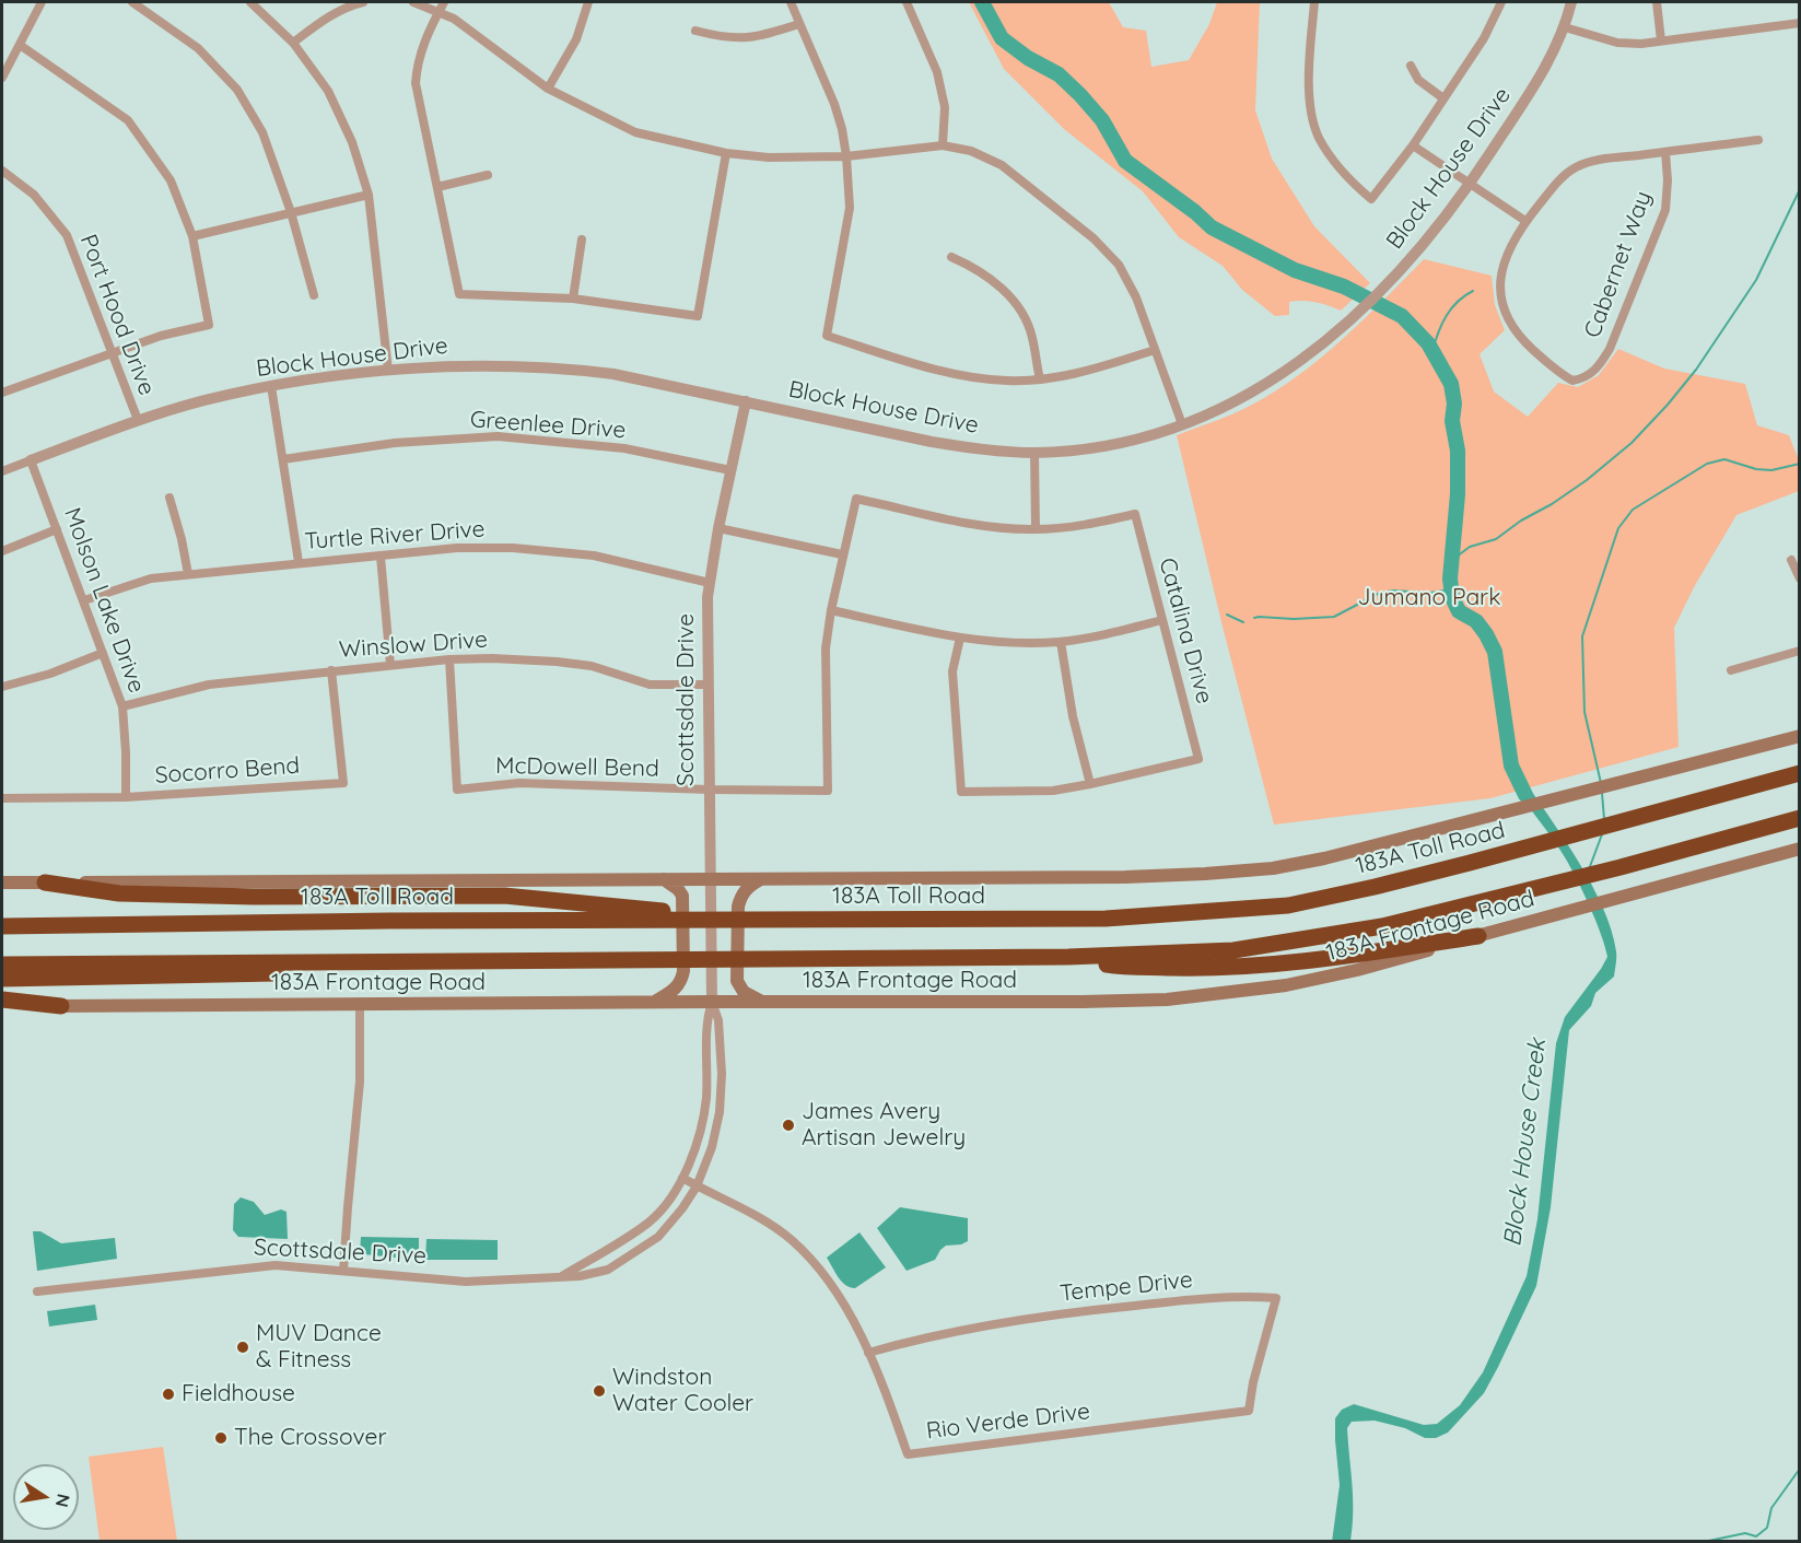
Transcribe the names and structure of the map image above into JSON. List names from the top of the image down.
{
  "streets": {
    "highway": ["183A Toll Road"],
    "main road": ["183A Frontage Road"],
    "street": [
      "Block House Drive",
      "Cabernet Way",
      "Port Hood Drive",
      "Greenlee Drive",
      "Turtle River Drive",
      "Molson Lake Drive",
      "Catalina Drive",
      "Winslow Drive",
      "Scottsdale Drive",
      "McDowell Bend",
      "Socorro Bend",
      "Tempe Drive",
      "Rio Verde Drive"
    ]
  },
  "crossings": [
    ["Block House Drive", "Port Hood Drive"],
    ["Block House Drive", "Molson Lake Drive"],
    ["Block House Drive", "Scottsdale Drive"],
    ["Greenlee Drive", "Scottsdale Drive"],
    ["Turtle River Drive", "Molson Lake Drive"],
    ["Turtle River Drive", "Scottsdale Drive"],
    ["Molson Lake Drive", "Winslow Drive"],
    ["Molson Lake Drive", "Socorro Bend"],
    ["Winslow Drive", "Scottsdale Drive"],
    ["Winslow Drive", "McDowell Bend"],
    ["Winslow Drive", "Socorro Bend"],
    ["Scottsdale Drive", "McDowell Bend"],
    ["Scottsdale Drive", "183A Frontage Road"],
    ["Scottsdale Drive", "Rio Verde Drive"],
    ["Tempe Drive", "Rio Verde Drive"]
  ],
  "water": ["Block House Creek"],
  "parks": ["Jumano Park"],
  "places": [
    "James Avery Artisan Jewelry",
    "MUV Dance & Fitness",
    "Windston Water Cooler",
    "Fieldhouse",
    "The Crossover"
  ],
  "north": "right"
}
